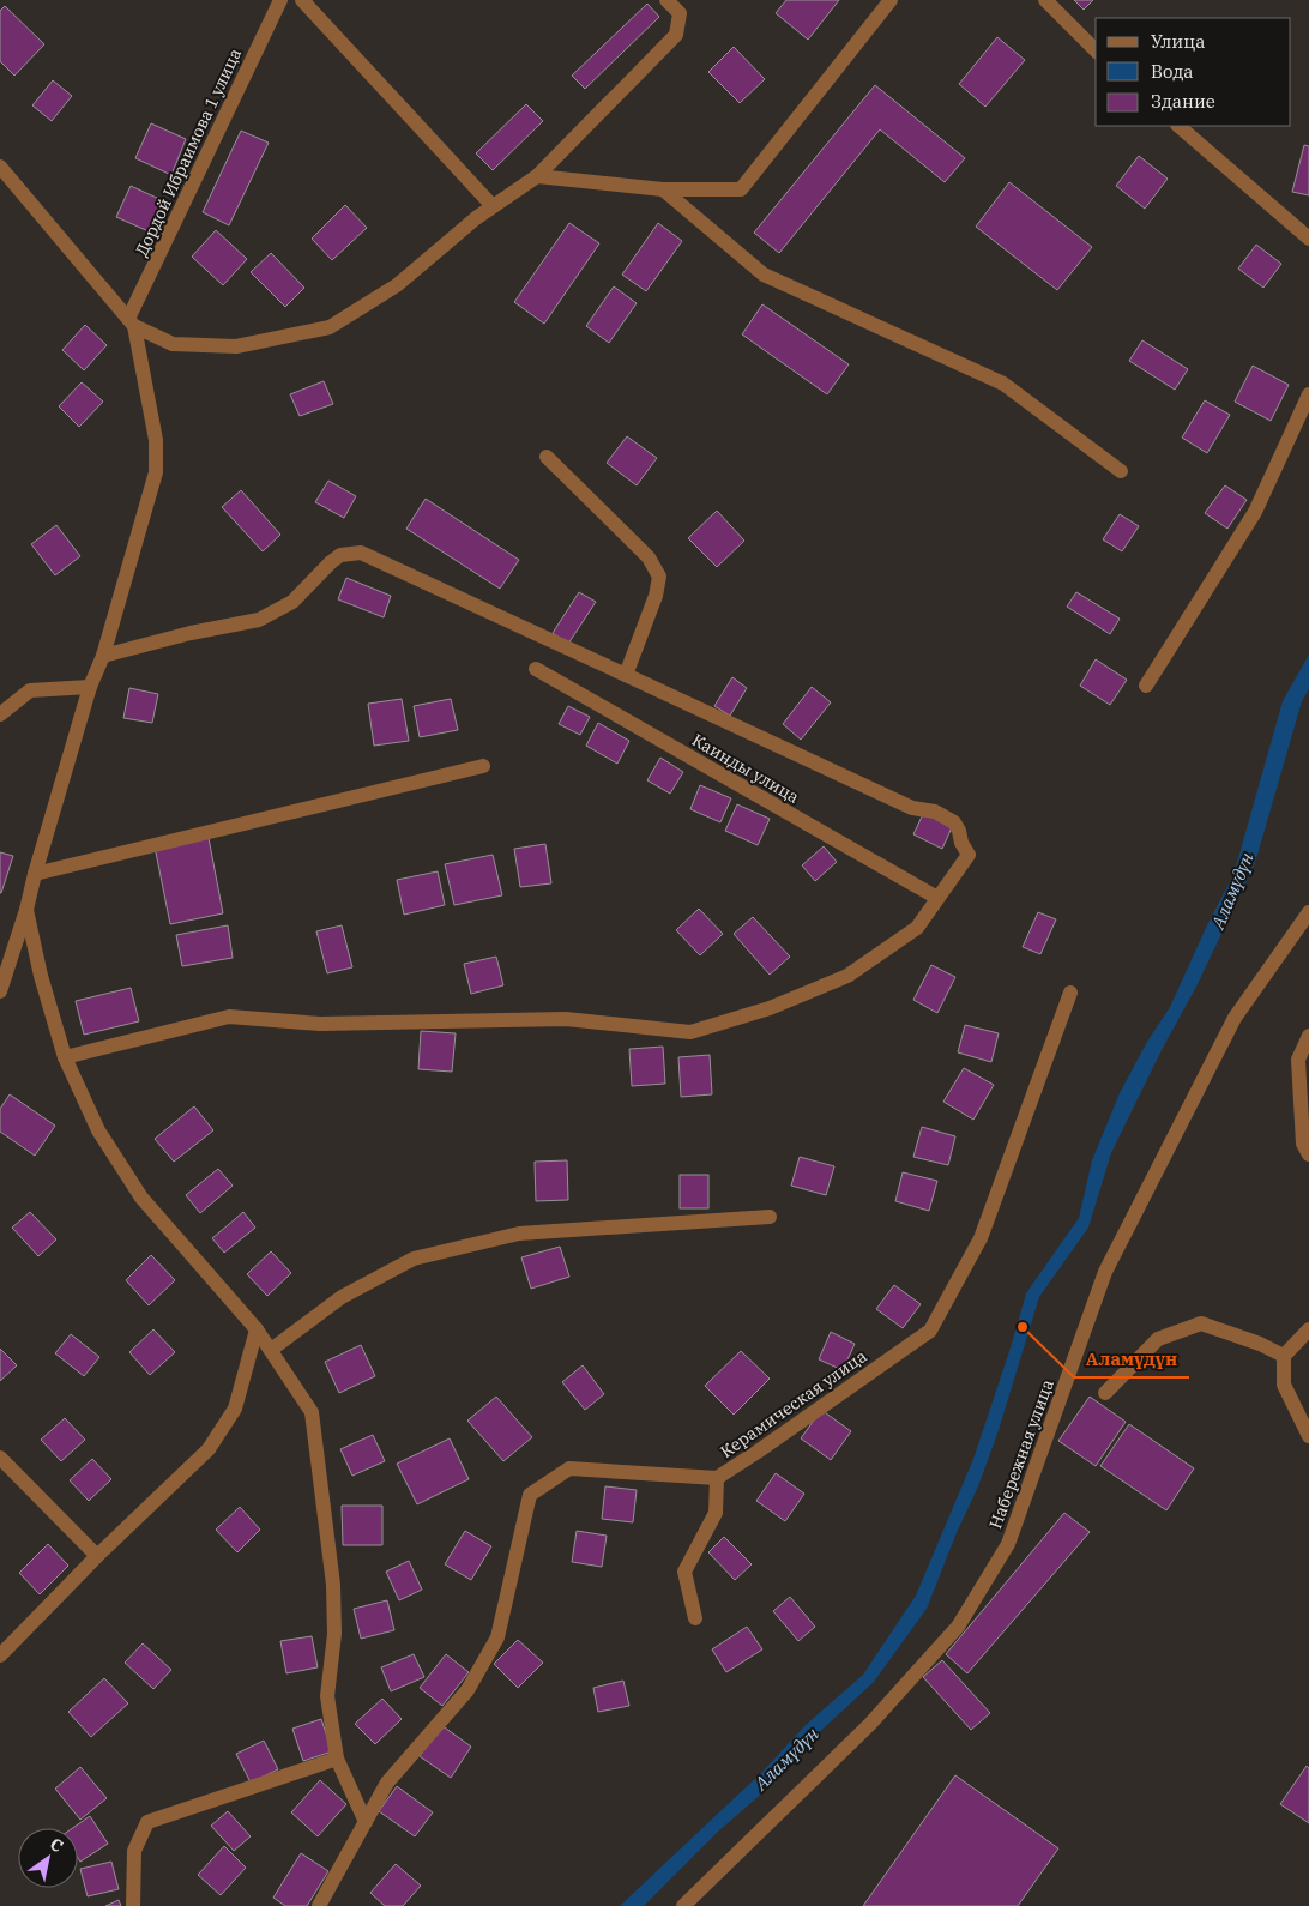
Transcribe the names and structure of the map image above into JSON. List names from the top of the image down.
{
  "streets": {
    "street": [
      "Дордой Ибраимова 1 улица",
      "Каинды улица",
      "Керамическая улица",
      "Набережная улица"
    ]
  },
  "water": ["Аламүдүн"],
  "places": ["Аламүдүн"],
  "legend": ["Улица", "Вода", "Здание"],
  "north": "top right"
}
